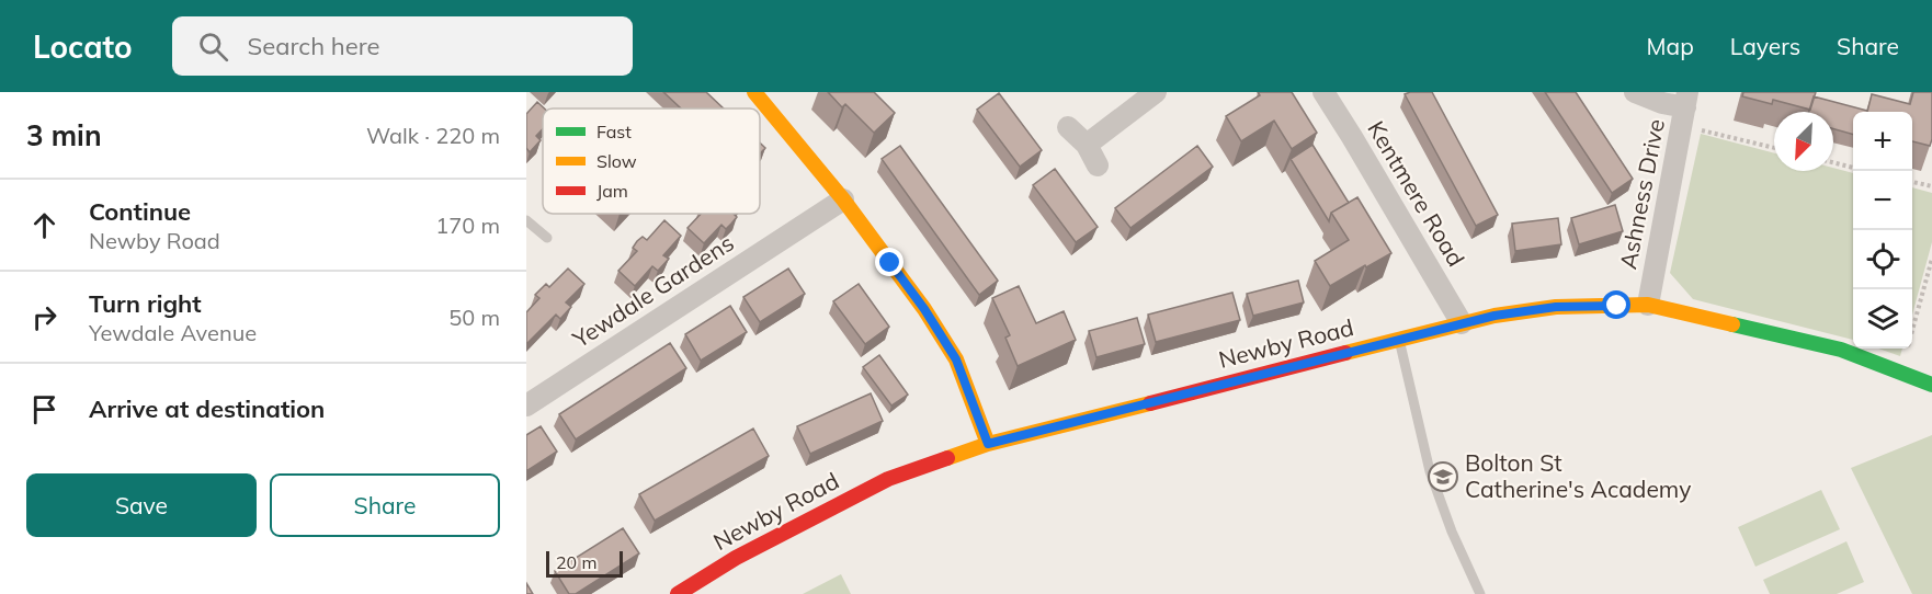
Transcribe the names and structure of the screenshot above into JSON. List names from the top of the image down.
{
  "streets": {
    "street": [
      "Kentmere Road",
      "Ashness Drive",
      "Yewdale Gardens",
      "Newby Road"
    ]
  },
  "crossings": [
    ["Kentmere Road", "Newby Road"],
    ["Ashness Drive", "Newby Road"]
  ],
  "places": {
    "school or university": ["Bolton St Catherine's Academy"]
  },
  "legend": ["Fast", "Slow", "Jam"],
  "scale_bar": "20 m",
  "north": "bottom left",
  "page": {
    "header": "Locato",
    "search": "Search here",
    "nav": ["Map", "Layers", "Share"],
    "heading": ["3 min", "Walk · 220 m"],
    "map_buttons": ["+", "−"],
    "list": [
      ["Continue", "Newby Road", "170 m"],
      ["Turn right", "Yewdale Avenue", "50 m"],
      "Arrive at destination"
    ],
    "buttons": ["Save", "Share"],
    "scale": "20 m"
  }
}
